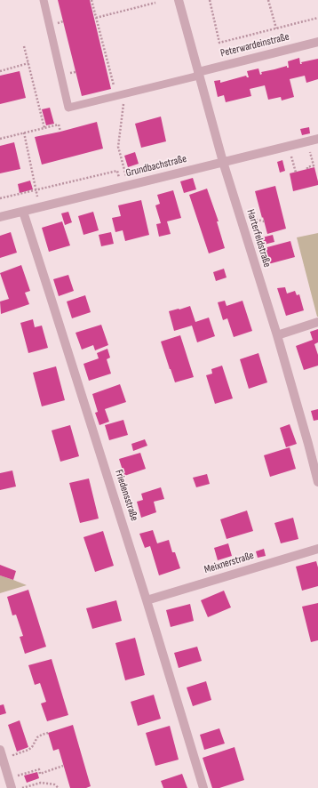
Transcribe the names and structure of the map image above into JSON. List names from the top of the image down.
{
  "streets": {
    "street": [
      "Peterwardeinstraße",
      "Grundbachstraße",
      "Harterfeldstraße",
      "Friedensstraße",
      "Meixnerstraße"
    ]
  },
  "crossings": [
    ["Peterwardeinstraße", "Harterfeldstraße"],
    ["Grundbachstraße", "Harterfeldstraße"],
    ["Grundbachstraße", "Friedensstraße"],
    ["Friedensstraße", "Meixnerstraße"]
  ]
}
